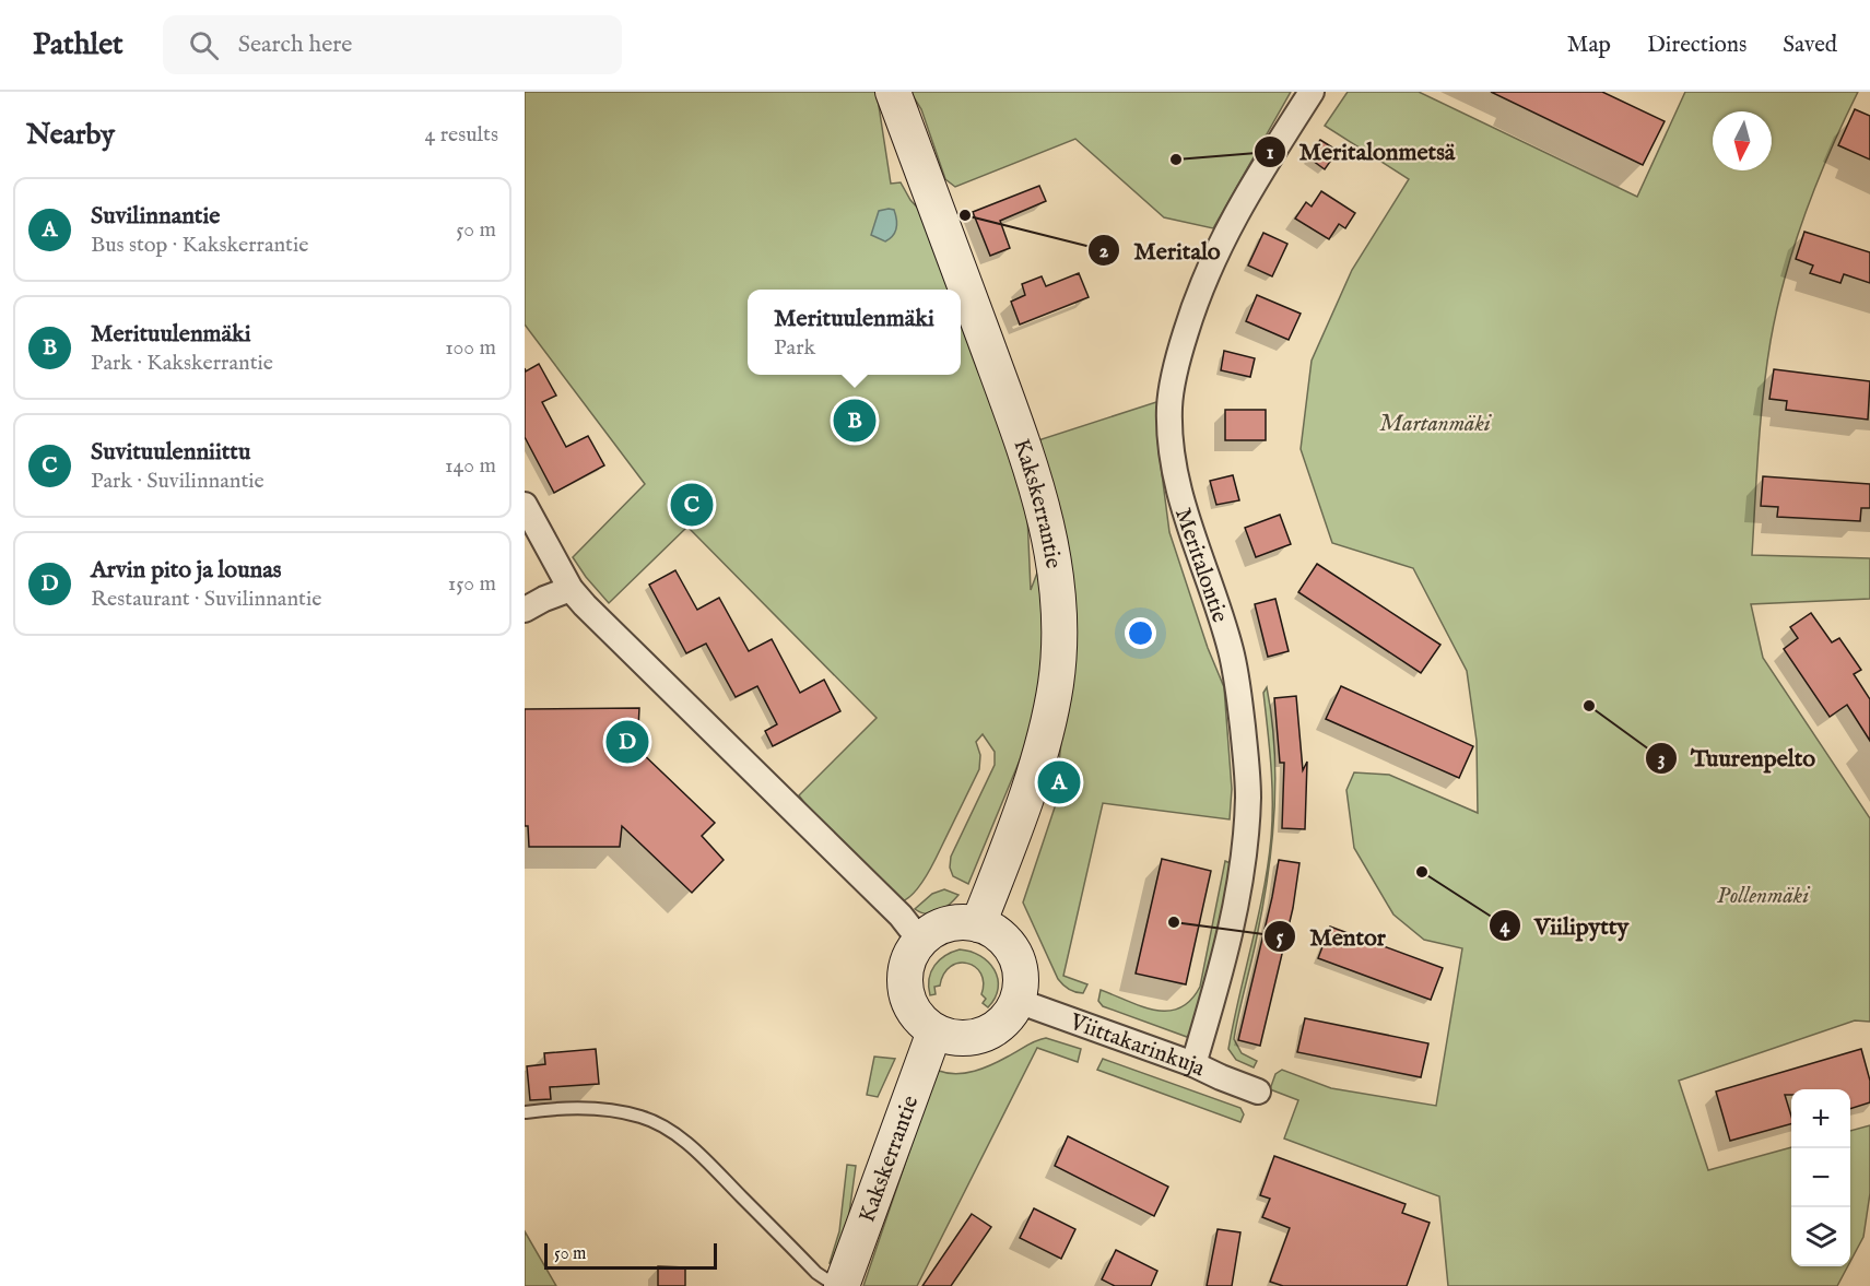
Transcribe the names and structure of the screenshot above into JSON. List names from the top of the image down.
{
  "streets": {
    "street": ["Kakskerrantie", "Meritalontie", "Viittakarinkuja"]
  },
  "crossings": [
    ["Kakskerrantie", "Viittakarinkuja"],
    ["Meritalontie", "Viittakarinkuja"]
  ],
  "parks": ["Martanmäki", "Pollenmäki"],
  "places": [
    "Meritalonmetsä",
    "Meritalo",
    "Tuurenpelto",
    "Viilipytty",
    "Mentor"
  ],
  "scale_bar": "50 m",
  "north": "bottom",
  "page": {
    "header": "Pathlet",
    "search": "Search here",
    "nav": ["Map", "Directions", "Saved"],
    "heading": ["Nearby", "4 results"],
    "list": [
      {
        "mark": "A",
        "name": "Suvilinnantie",
        "note": "Bus stop · Kakskerrantie",
        "value": "50 m"
      },
      {
        "mark": "B",
        "name": "Merituulenmäki",
        "note": "Park · Kakskerrantie",
        "value": "100 m"
      },
      {
        "mark": "C",
        "name": "Suvituulenniittu",
        "note": "Park · Suvilinnantie",
        "value": "140 m"
      },
      {
        "mark": "D",
        "name": "Arvin pito ja lounas",
        "note": "Restaurant · Suvilinnantie",
        "value": "150 m"
      }
    ],
    "popup": ["Merituulenmäki", "Park"],
    "pins": [
      "B",
      "C",
      "D",
      "A"
    ],
    "map_buttons": ["+", "−"],
    "scale": "50 m"
  }
}
